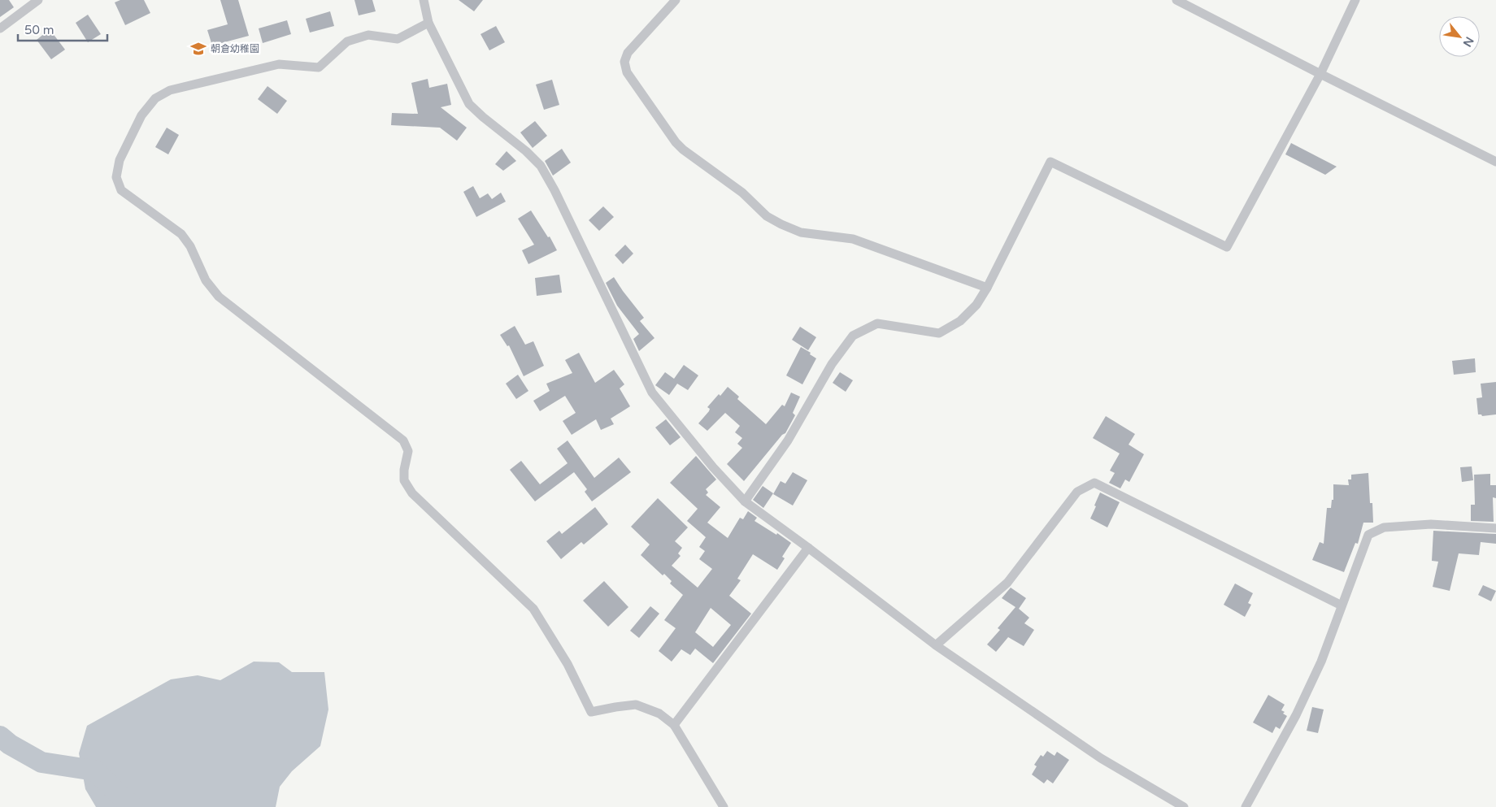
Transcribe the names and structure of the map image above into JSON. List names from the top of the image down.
{
  "places": {
    "school or university": ["朝倉幼稚園"]
  },
  "scale_bar": "50 m",
  "north": "bottom right"
}
